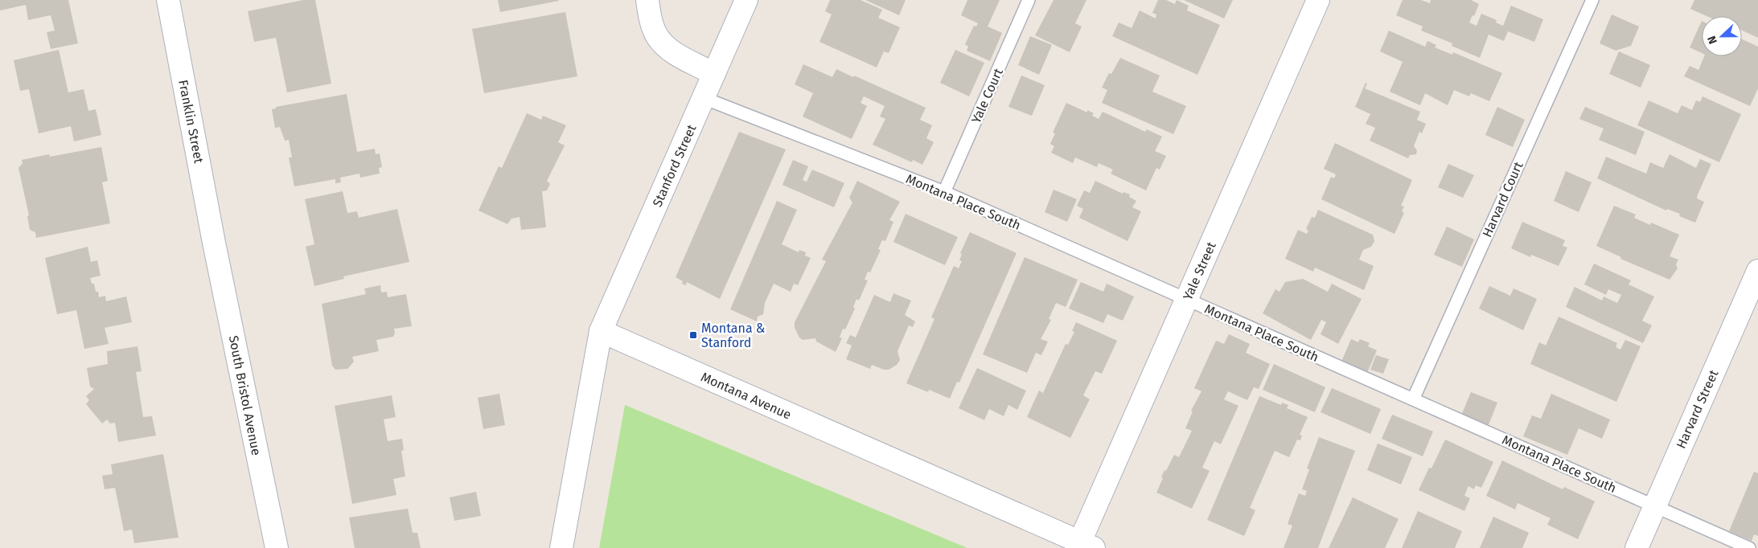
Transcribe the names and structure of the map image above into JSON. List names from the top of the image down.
{
  "streets": {
    "street": [
      "Franklin Street",
      "Stanford Street",
      "Yale Street",
      "South Bristol Avenue",
      "Montana Avenue",
      "Harvard Street"
    ],
    "lane": ["Yale Court", "Harvard Court", "Montana Place South"]
  },
  "crossings": [
    ["Yale Court", "Montana Place South"],
    ["Franklin Street", "South Bristol Avenue"],
    ["Stanford Street", "Montana Place South"],
    ["Stanford Street", "Montana Avenue"],
    ["Harvard Court", "Montana Place South"],
    ["Montana Place South", "Yale Street"],
    ["Montana Place South", "Harvard Street"],
    ["Yale Street", "Montana Avenue"]
  ],
  "places": {
    "transit": ["Montana & Stanford"]
  },
  "north": "left"
}
